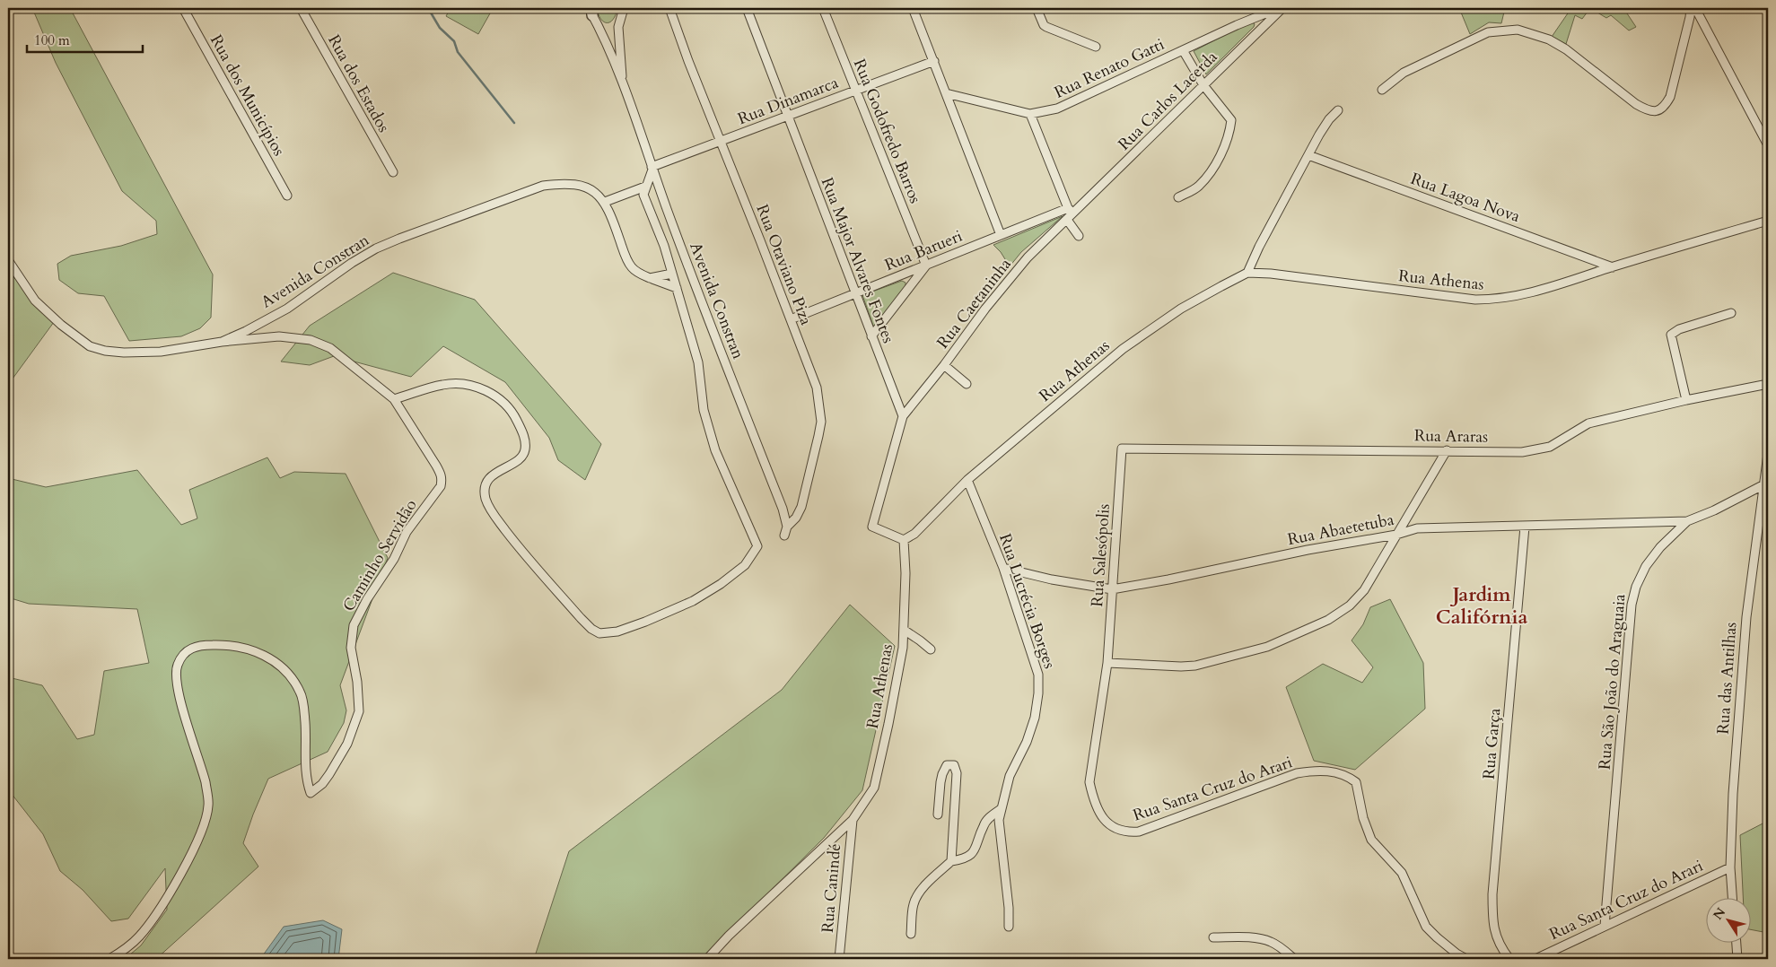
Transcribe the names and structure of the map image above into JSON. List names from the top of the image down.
{
  "streets": {
    "street": [
      "Rua Renato Gatti",
      "Rua dos Estados",
      "Rua dos Municípios",
      "Rua Dinamarca",
      "Rua Carlos Lacerda",
      "Rua Godofredo Barros",
      "Rua Lagoa Nova",
      "Rua Barueri",
      "Rua Major Alvares Fontes",
      "Rua Otaviano Piza",
      "Avenida Constran",
      "Rua Athenas",
      "Rua Caetaninha",
      "Rua Araras",
      "Rua Abaetetuba",
      "Caminho Servidão",
      "Rua Salesópolis",
      "Rua Lucrécia Borges",
      "Rua das Antilhas",
      "Rua São João do Araguaia",
      "Rua Garça",
      "Rua Santa Cruz do Arari",
      "Rua Canindé"
    ]
  },
  "crossings": [
    ["Rua Dinamarca", "Rua Godofredo Barros"],
    ["Rua Dinamarca", "Rua Major Alvares Fontes"],
    ["Rua Dinamarca", "Rua Otaviano Piza"],
    ["Rua Dinamarca", "Avenida Constran"],
    ["Rua Carlos Lacerda", "Rua Barueri"],
    ["Rua Carlos Lacerda", "Rua Caetaninha"],
    ["Rua Godofredo Barros", "Rua Barueri"],
    ["Rua Lagoa Nova", "Rua Athenas"],
    ["Rua Barueri", "Rua Major Alvares Fontes"],
    ["Rua Barueri", "Rua Otaviano Piza"],
    ["Rua Barueri", "Rua Caetaninha"],
    ["Rua Major Alvares Fontes", "Rua Caetaninha"],
    ["Rua Otaviano Piza", "Avenida Constran"],
    ["Avenida Constran", "Caminho Servidão"],
    ["Rua Athenas", "Rua Lucrécia Borges"],
    ["Rua Athenas", "Rua Canindé"],
    ["Rua Araras", "Rua Salesópolis"],
    ["Rua Abaetetuba", "Rua Salesópolis"],
    ["Rua Abaetetuba", "Rua Lucrécia Borges"],
    ["Rua Abaetetuba", "Rua São João do Araguaia"],
    ["Rua Abaetetuba", "Rua Garça"],
    ["Rua Salesópolis", "Rua Santa Cruz do Arari"],
    ["Rua das Antilhas", "Rua São João do Araguaia"],
    ["Rua das Antilhas", "Rua Santa Cruz do Arari"],
    ["Rua São João do Araguaia", "Rua Santa Cruz do Arari"]
  ],
  "districts": ["Jardim Califórnia"],
  "scale_bar": "100 m",
  "north": "top left"
}
